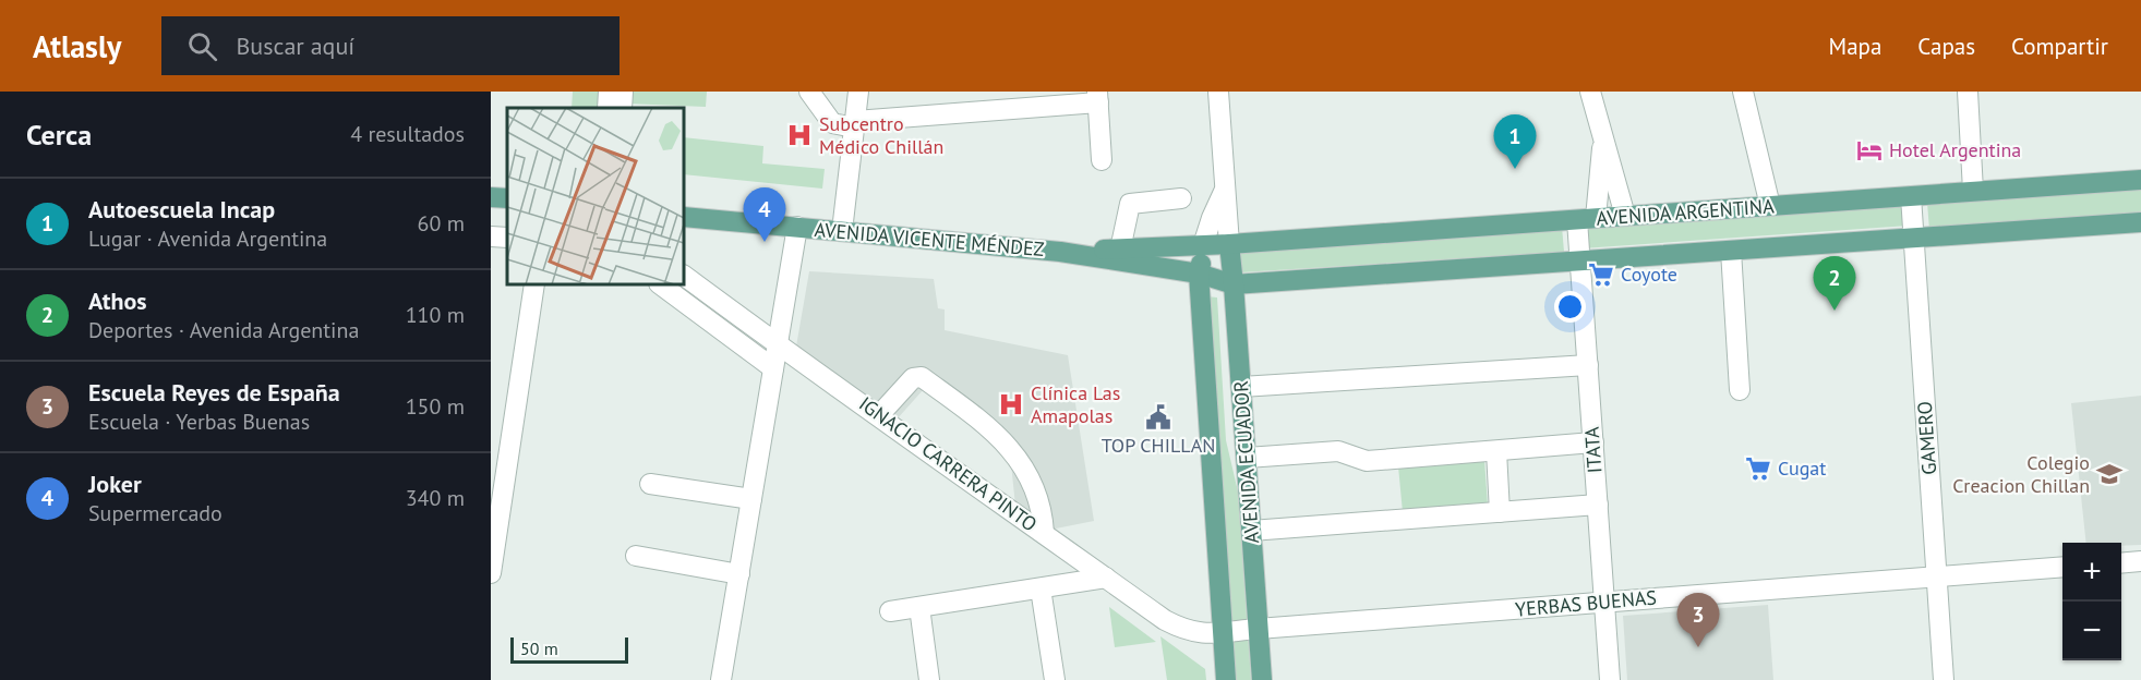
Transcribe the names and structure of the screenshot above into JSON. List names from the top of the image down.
{
  "streets": {
    "main road": ["AVENIDA ARGENTINA", "AVENIDA VICENTE MÉNDEZ", "AVENIDA ECUADOR"],
    "street": [
      "GAMERO",
      "ITATA",
      "IGNACIO CARRERA PINTO",
      "YERBAS BUENAS"
    ]
  },
  "crossings": [
    ["AVENIDA ARGENTINA", "AVENIDA VICENTE MÉNDEZ"],
    ["AVENIDA ARGENTINA", "GAMERO"],
    ["AVENIDA ARGENTINA", "ITATA"],
    ["AVENIDA ARGENTINA", "AVENIDA ECUADOR"],
    ["AVENIDA VICENTE MÉNDEZ", "AVENIDA ECUADOR"],
    ["GAMERO", "YERBAS BUENAS"],
    ["ITATA", "YERBAS BUENAS"],
    ["AVENIDA ECUADOR", "IGNACIO CARRERA PINTO"],
    ["AVENIDA ECUADOR", "YERBAS BUENAS"],
    ["IGNACIO CARRERA PINTO", "YERBAS BUENAS"]
  ],
  "places": {
    "hospital": ["Subcentro Médico Chillán", "Clínica Las Amapolas"],
    "hotel": ["Hotel Argentina"],
    "supermarket": ["Coyote", "Cugat"],
    "public building": ["TOP CHILLAN"],
    "school or university": ["Colegio Creacion Chillan"]
  },
  "scale_bar": "50 m",
  "page": {
    "header": "Atlasly",
    "search": "Buscar aquí",
    "nav": ["Mapa", "Capas", "Compartir"],
    "heading": ["Cerca", "4 resultados"],
    "pins": [
      "1",
      "4",
      "2",
      "3"
    ],
    "list": [
      {
        "mark": "1",
        "name": "Autoescuela Incap",
        "note": "Lugar · Avenida Argentina",
        "value": "60 m"
      },
      {
        "mark": "2",
        "name": "Athos",
        "note": "Deportes · Avenida Argentina",
        "value": "110 m"
      },
      {
        "mark": "3",
        "name": "Escuela Reyes de España",
        "note": "Escuela · Yerbas Buenas",
        "value": "150 m"
      },
      {
        "mark": "4",
        "name": "Joker",
        "note": "Supermercado",
        "value": "340 m"
      }
    ],
    "map_buttons": ["+", "−"],
    "scale": "50 m"
  }
}
